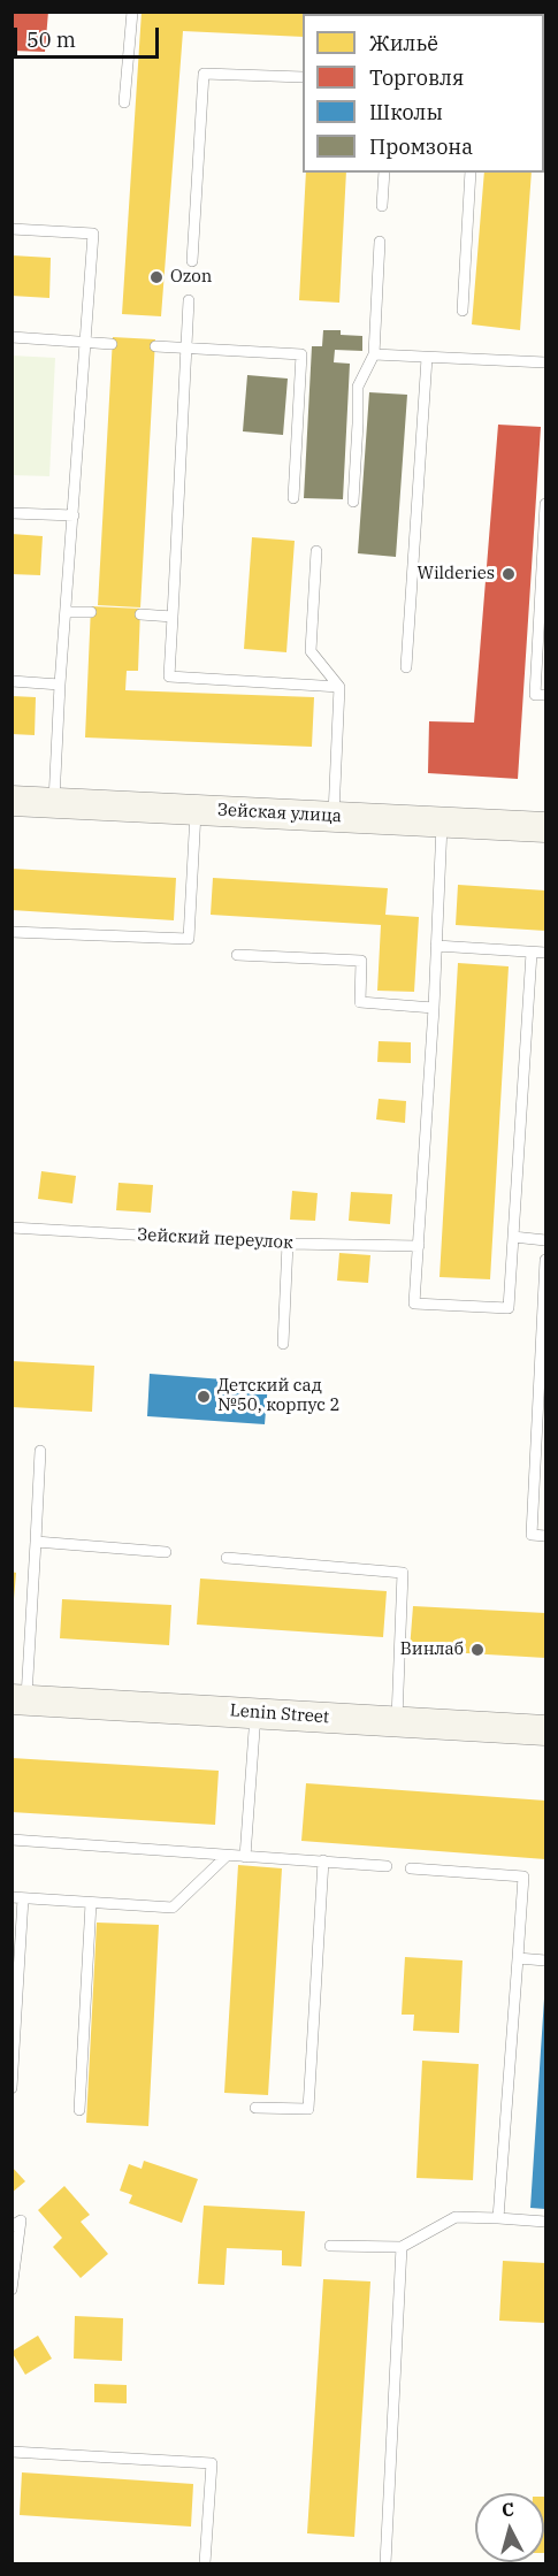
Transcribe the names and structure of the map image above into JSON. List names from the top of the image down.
{
  "streets": {
    "street": ["Зейская улица", "Lenin Street"],
    "lane": ["Зейский переулок"]
  },
  "places": [
    "Ozon",
    "Wilderies",
    "Детский сад №50, корпус 2",
    "Винлаб"
  ],
  "legend": [
    "Жильё",
    "Торговля",
    "Школы",
    "Промзона"
  ],
  "scale_bar": "50 m",
  "north": "top"
}
